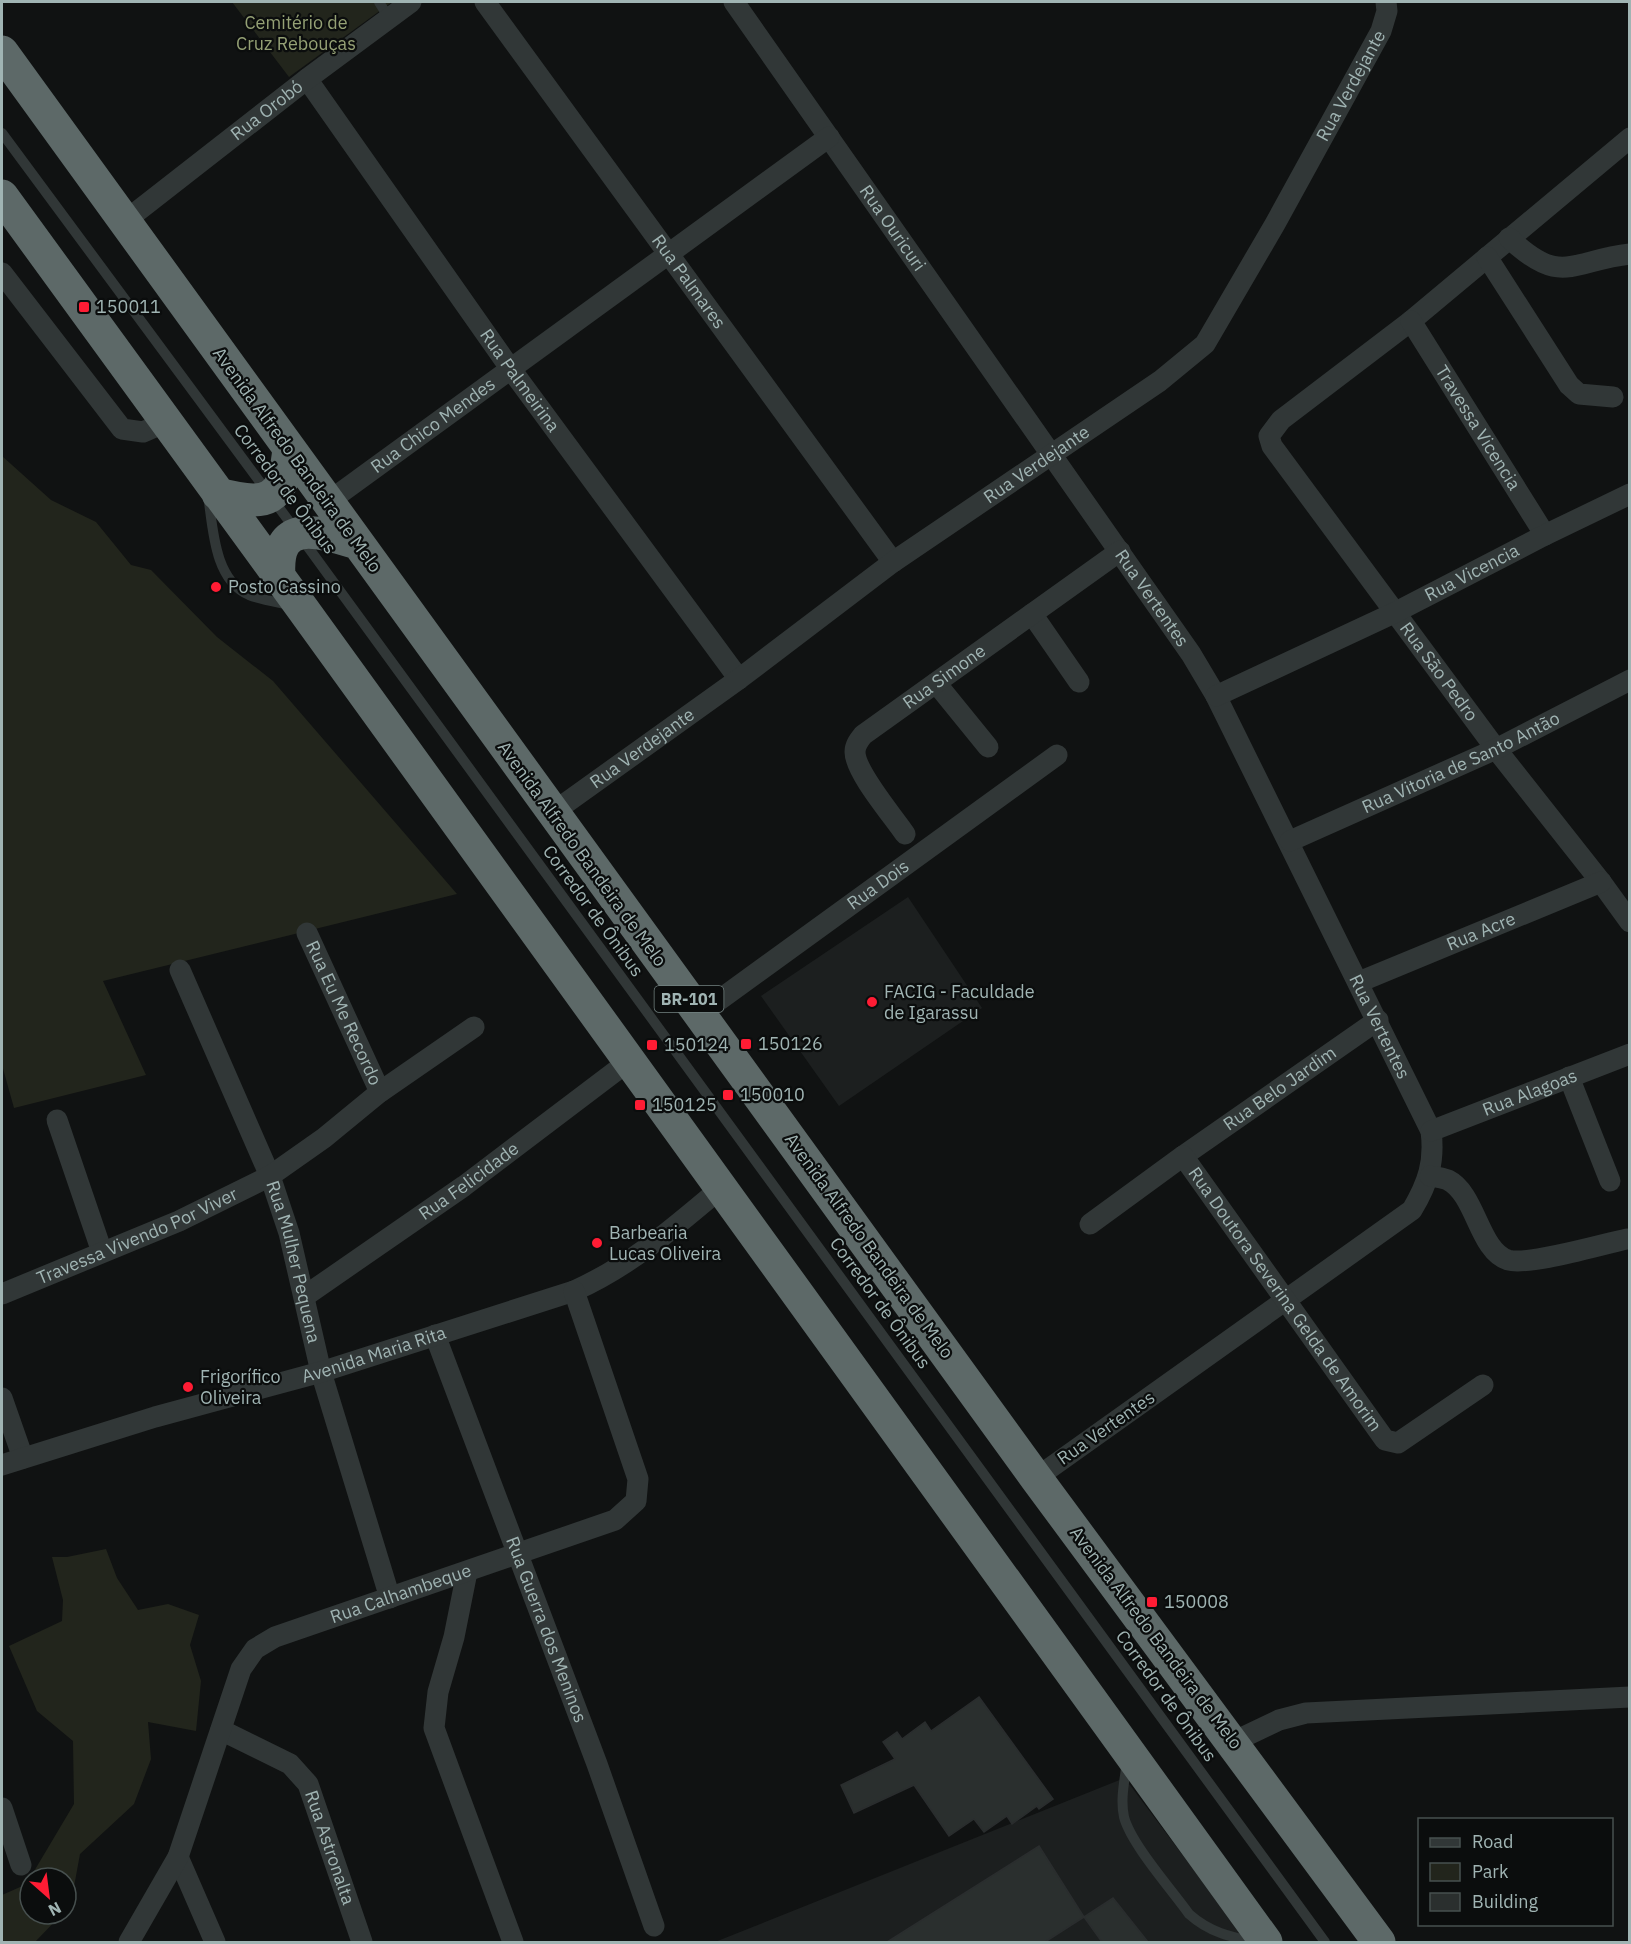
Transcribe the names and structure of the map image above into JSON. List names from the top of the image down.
{
  "streets": {
    "highway": ["Avenida Alfredo Bandeira de Melo", "BR-101"],
    "street": [
      "Rua Verdejante",
      "Rua Orobó",
      "Rua Ouricuri",
      "Rua Palmares",
      "Rua Palmeirina",
      "Rua Chico Mendes",
      "Travessa Vicencia",
      "Rua Vicencia",
      "Rua Vertentes",
      "Rua São Pedro",
      "Rua Simone",
      "Rua Vitoria de Santo Antão",
      "Rua Dois",
      "Rua Acre",
      "Rua Eu Me Recordo",
      "Rua Belo Jardim",
      "Rua Alagoas",
      "Rua Felicidade",
      "Travessa Vivendo Por Viver",
      "Rua Mulher Pequena",
      "Rua Doutora Severina Gelda de Amorim",
      "Avenida Maria Rita",
      "Rua Calhambeque",
      "Rua Guerra dos Meninos",
      "Rua Astronalta"
    ],
    "lane": ["Corredor de Ônibus"]
  },
  "crossings": [
    ["Rua Verdejante", "Rua Ouricuri"],
    ["Rua Verdejante", "Rua Palmares"],
    ["Rua Verdejante", "Rua Palmeirina"],
    ["Rua Verdejante", "Avenida Alfredo Bandeira de Melo"],
    ["Rua Verdejante", "Rua Vertentes"],
    ["Rua Orobó", "Rua Palmeirina"],
    ["Rua Orobó", "Avenida Alfredo Bandeira de Melo"],
    ["Rua Ouricuri", "Rua Chico Mendes"],
    ["Rua Ouricuri", "Rua Vertentes"],
    ["Rua Palmares", "Rua Chico Mendes"],
    ["Rua Palmeirina", "Rua Chico Mendes"],
    ["Rua Chico Mendes", "Avenida Alfredo Bandeira de Melo"],
    ["Travessa Vicencia", "Rua Vicencia"],
    ["Travessa Vicencia", "Rua São Pedro"],
    ["Avenida Alfredo Bandeira de Melo", "Rua Vertentes"],
    ["Avenida Alfredo Bandeira de Melo", "Rua Dois"],
    ["Rua Vicencia", "Rua Vertentes"],
    ["Rua Vicencia", "Rua São Pedro"],
    ["Rua Vertentes", "Rua Simone"],
    ["Rua Vertentes", "Rua Vitoria de Santo Antão"],
    ["Rua Vertentes", "Rua Acre"],
    ["Rua Vertentes", "Rua Belo Jardim"],
    ["Rua Vertentes", "Rua Alagoas"],
    ["Rua Vertentes", "Rua Doutora Severina Gelda de Amorim"],
    ["Rua São Pedro", "Rua Vitoria de Santo Antão"],
    ["Rua São Pedro", "Rua Acre"],
    ["Rua Eu Me Recordo", "Travessa Vivendo Por Viver"],
    ["Rua Belo Jardim", "Rua Doutora Severina Gelda de Amorim"],
    ["Rua Felicidade", "Rua Mulher Pequena"],
    ["Travessa Vivendo Por Viver", "Rua Mulher Pequena"],
    ["Rua Mulher Pequena", "Avenida Maria Rita"],
    ["Rua Mulher Pequena", "Rua Calhambeque"],
    ["Avenida Maria Rita", "Rua Calhambeque"],
    ["Avenida Maria Rita", "Rua Guerra dos Meninos"],
    ["Rua Calhambeque", "Rua Guerra dos Meninos"],
    ["Rua Calhambeque", "Rua Astronalta"]
  ],
  "parks": ["Cemitério de Cruz Rebouças"],
  "places": {
    "transit": [
      "150011",
      "150126",
      "150124",
      "150010",
      "150125",
      "150008"
    ],
    "other": [
      "Posto Cassino",
      "FACIG - Faculdade de Igarassu",
      "Barbearia Lucas Oliveira",
      "Frigorífico Oliveira"
    ]
  },
  "legend": ["Road", "Park", "Building"],
  "north": "bottom right"
}
